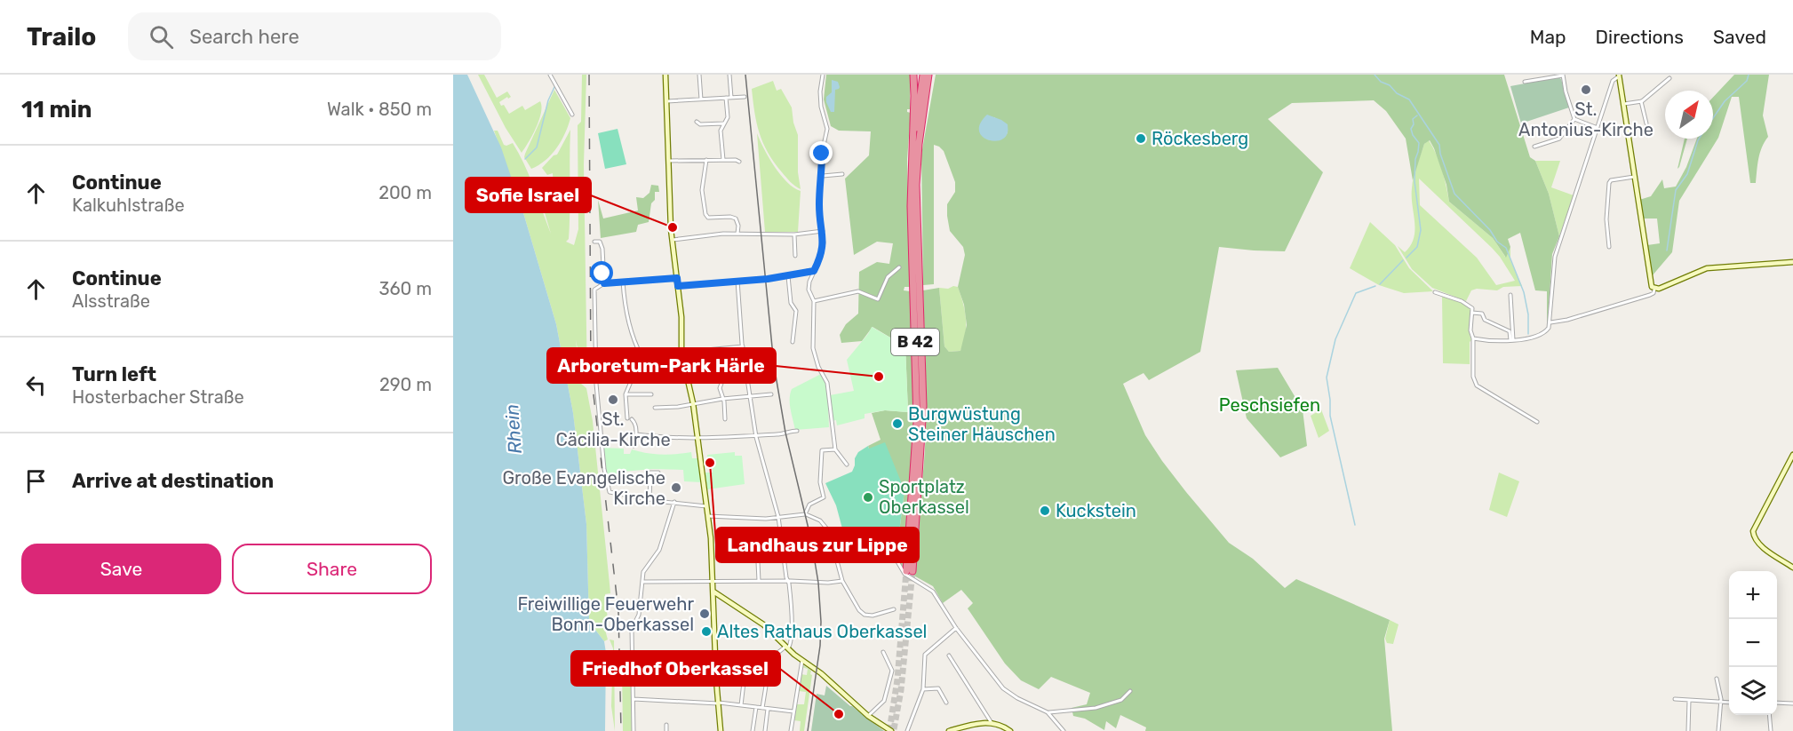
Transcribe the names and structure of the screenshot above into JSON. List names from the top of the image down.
{
  "streets": {
    "highway": ["B 42"]
  },
  "water": ["Rhein"],
  "parks": ["Peschsiefen"],
  "places": [
    "St. Antonius-Kirche",
    "Röckesberg",
    "Sofie Israel",
    "Arboretum-Park Härle",
    "St. Cäcilia-Kirche",
    "Burgwüstung Steiner Häuschen",
    "Landhaus zur Lippe",
    "Große Evangelische Kirche",
    "Sportplatz Oberkassel",
    "Kuckstein",
    "Freiwillige Feuerwehr Bonn-Oberkassel",
    "Altes Rathaus Oberkassel",
    "Friedhof Oberkassel"
  ],
  "north": "top right",
  "page": {
    "header": "Trailo",
    "search": "Search here",
    "nav": ["Map", "Directions", "Saved"],
    "heading": ["11 min", "Walk · 850 m"],
    "list": [
      ["Continue", "Kalkuhlstraße", "200 m"],
      ["Continue", "Alsstraße", "360 m"],
      ["Turn left", "Hosterbacher Straße", "290 m"],
      "Arrive at destination"
    ],
    "buttons": ["Save", "Share"],
    "map_buttons": ["+", "−"]
  }
}
